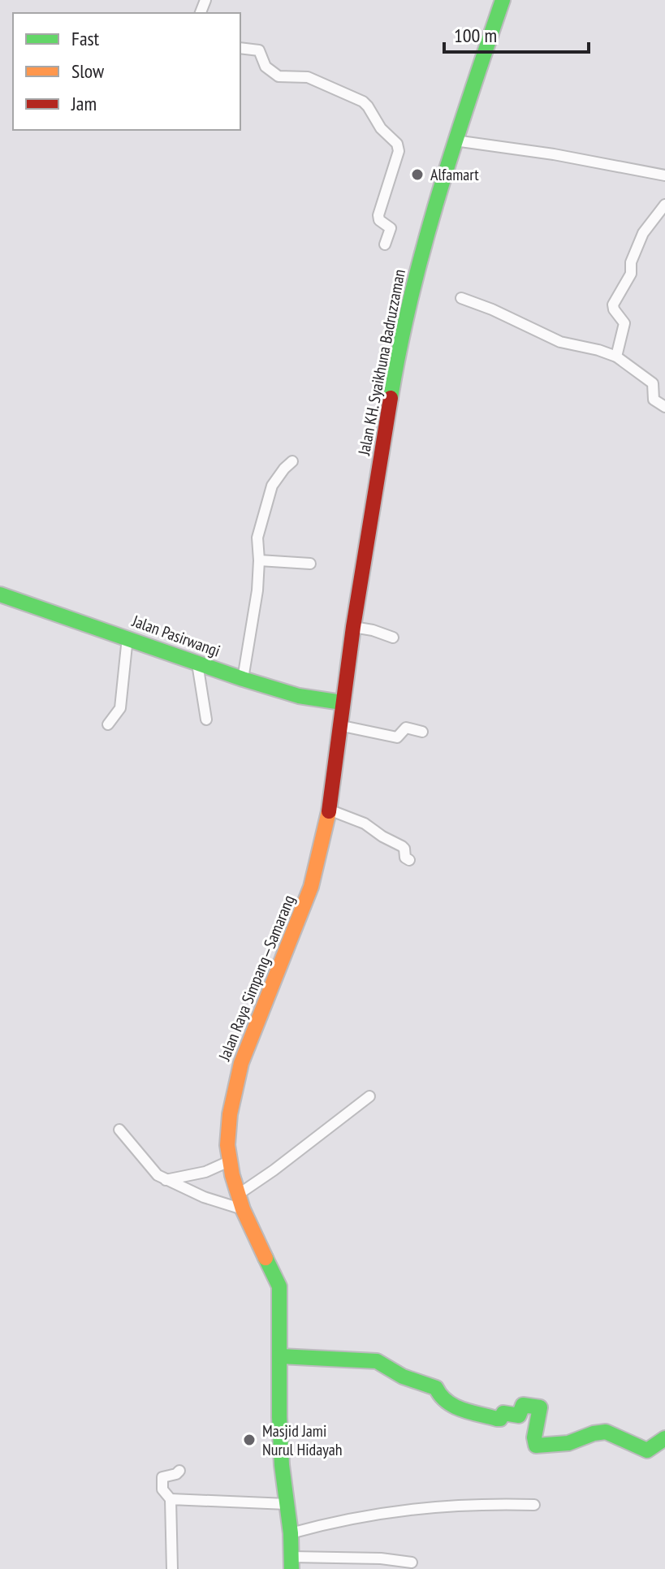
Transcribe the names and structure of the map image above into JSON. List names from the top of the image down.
{
  "streets": {
    "main road": ["Jalan KH. Syaikhuna Badruzzaman", "Jalan Pasirwangi", "Jalan Raya Simpang—Samarang"]
  },
  "crossings": [
    ["Jalan KH. Syaikhuna Badruzzaman", "Jalan Pasirwangi"],
    ["Jalan KH. Syaikhuna Badruzzaman", "Jalan Raya Simpang—Samarang"],
    ["Jalan Pasirwangi", "Jalan Raya Simpang—Samarang"]
  ],
  "places": ["Alfamart", "Masjid Jami Nurul Hidayah"],
  "legend": ["Fast", "Slow", "Jam"],
  "scale_bar": "100 m"
}
